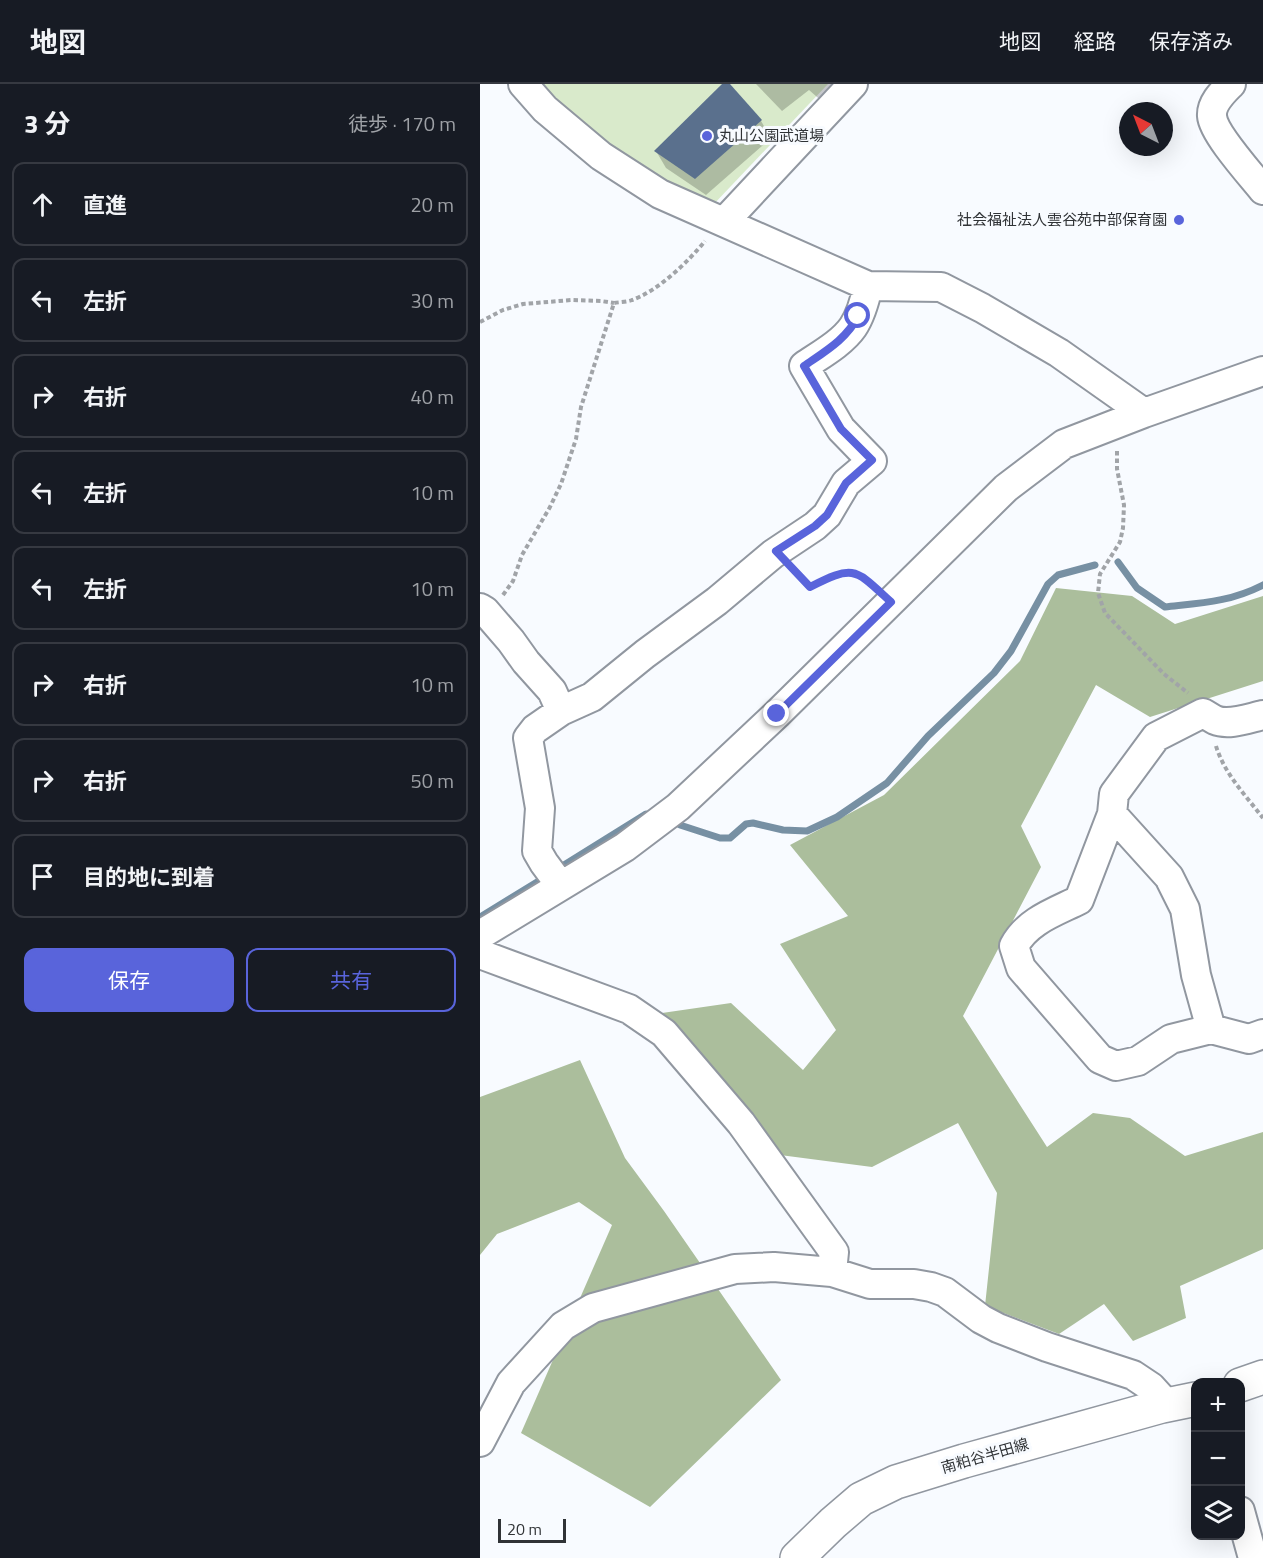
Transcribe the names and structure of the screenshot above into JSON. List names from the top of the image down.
{
  "streets": {
    "main road": ["南粕谷半田線"]
  },
  "places": ["丸山公園武道場", "社会福祉法人雲谷苑中部保育園"],
  "scale_bar": "20 m",
  "north": "top left",
  "page": {
    "header": "地図",
    "nav": ["地図", "経路", "保存済み"],
    "heading": ["3 分", "徒歩 · 170 m"],
    "list": [
      ["直進", "20 m"],
      ["左折", "30 m"],
      ["右折", "40 m"],
      ["左折", "10 m"],
      ["左折", "10 m"],
      ["右折", "10 m"],
      ["右折", "50 m"],
      "目的地に到着"
    ],
    "buttons": ["保存", "共有"],
    "map_buttons": ["+", "−"],
    "scale": "20 m"
  }
}
